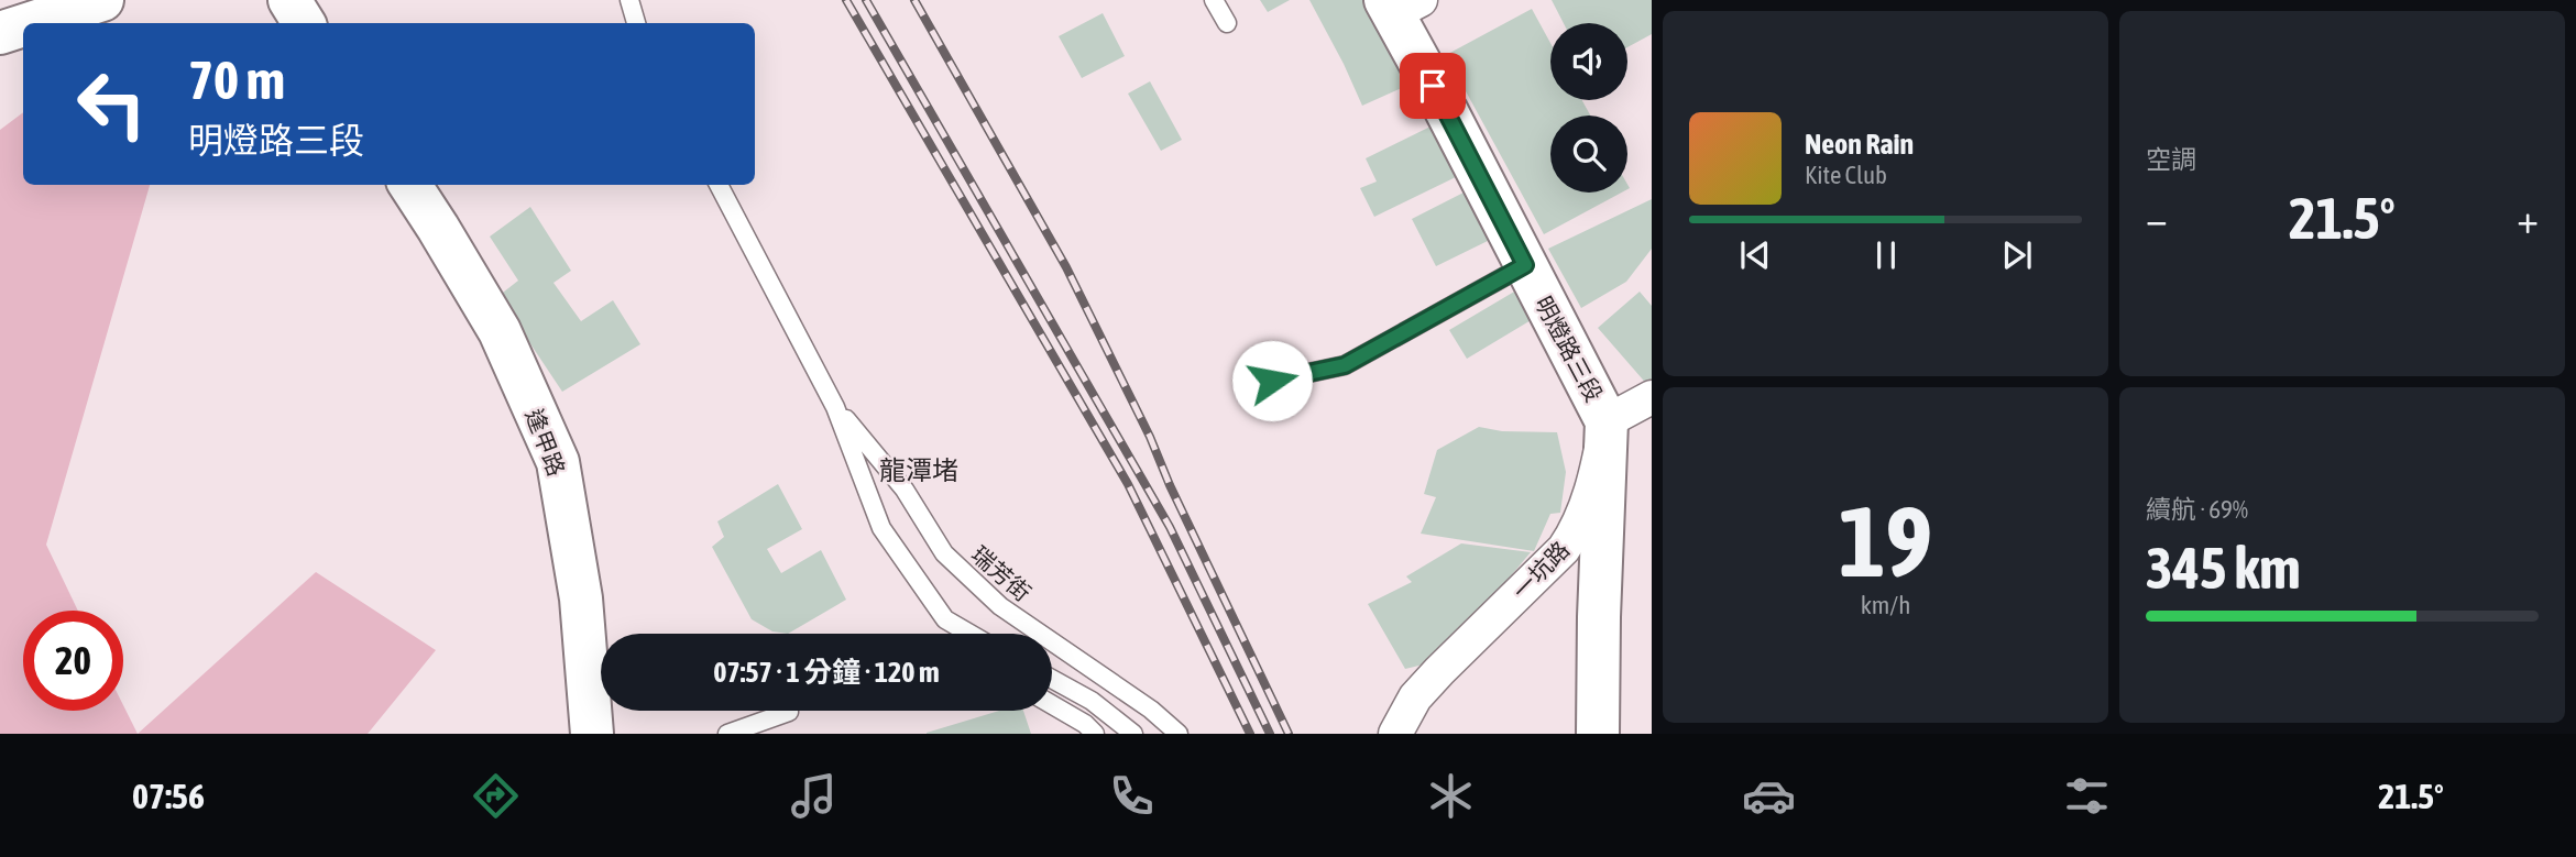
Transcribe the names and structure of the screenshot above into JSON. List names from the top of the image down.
{
  "streets": {
    "street": ["明燈路三段", "逢甲路", "一坑路"],
    "lane": ["瑞芳街"]
  },
  "crossings": [
    ["明燈路三段", "一坑路"]
  ],
  "districts": ["龍潭堵"],
  "page": {
    "tile": [
      "空調",
      ["19", "km/h"],
      ["續航 · 69%", "345 km"]
    ],
    "turn": ["70 m", "明燈路三段"],
    "song": ["Neon Rain", "Kite Club"],
    "heat": ["−", "21.5°", "+"],
    "limit": "20",
    "trip": "07:57 · 1 分鐘 · 120 m",
    "tabs": ["07:56", "21.5°"]
  }
}
